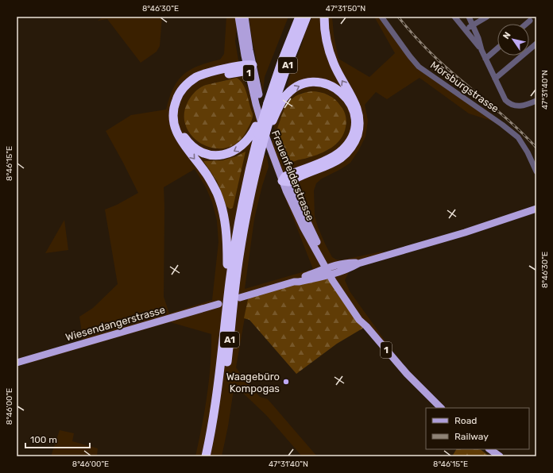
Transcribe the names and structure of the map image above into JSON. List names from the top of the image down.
{
  "streets": {
    "highway": ["A1"],
    "main road": ["1", "Frauenfelderstrasse", "Wiesendangerstrasse"],
    "street": ["Mörsburgstrasse"]
  },
  "places": ["Waagebüro Kompogas"],
  "legend": ["Road", "Railway"],
  "scale_bar": "100 m",
  "north": "top left",
  "coordinates": [
    "8°46'30\"E",
    "47°31'50\"N",
    "47°31'40\"N",
    "8°46'15\"E",
    "8°46'00\"E"
  ]
}
